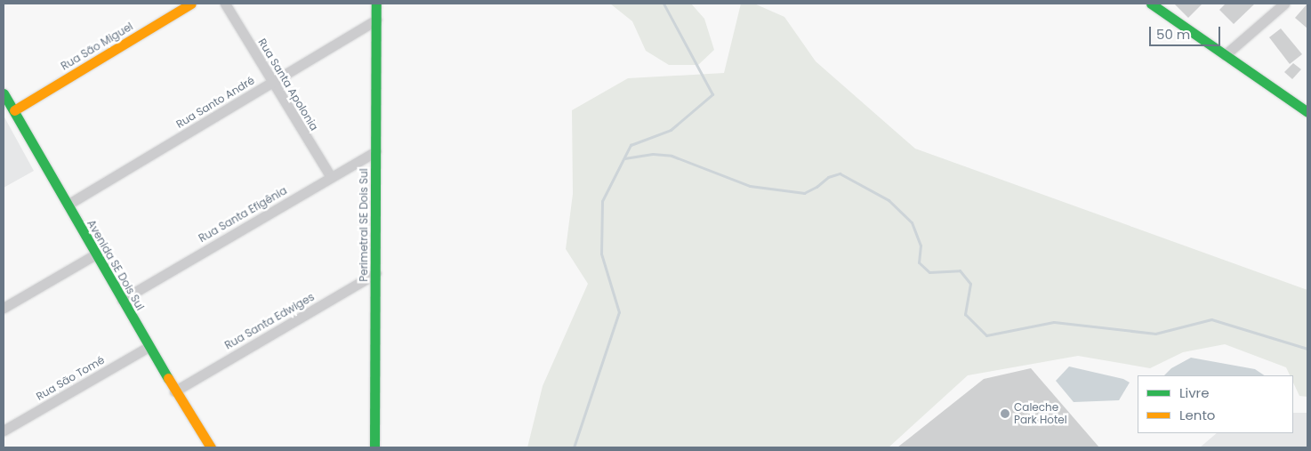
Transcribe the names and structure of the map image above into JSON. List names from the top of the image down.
{
  "streets": {
    "street": [
      "Rua São Miguel",
      "Rua Santa Apolonia",
      "Rua Santo André",
      "Rua Santa Efigênia",
      "Perimetral SE Dois Sul",
      "Avenida SE Dois Sul",
      "Rua Santa Edwiges",
      "Rua São Tomé"
    ]
  },
  "crossings": [
    ["Rua São Miguel", "Avenida SE Dois Sul"],
    ["Rua Santa Apolonia", "Rua Santo André"],
    ["Rua Santa Apolonia", "Rua Santa Efigênia"],
    ["Rua Santo André", "Perimetral SE Dois Sul"],
    ["Rua Santo André", "Avenida SE Dois Sul"],
    ["Rua Santa Efigênia", "Perimetral SE Dois Sul"],
    ["Rua Santa Efigênia", "Avenida SE Dois Sul"],
    ["Perimetral SE Dois Sul", "Rua Santa Edwiges"],
    ["Avenida SE Dois Sul", "Rua Santa Edwiges"],
    ["Avenida SE Dois Sul", "Rua São Tomé"]
  ],
  "places": ["Caleche Park Hotel"],
  "legend": ["Livre", "Lento"],
  "scale_bar": "50 m"
}
